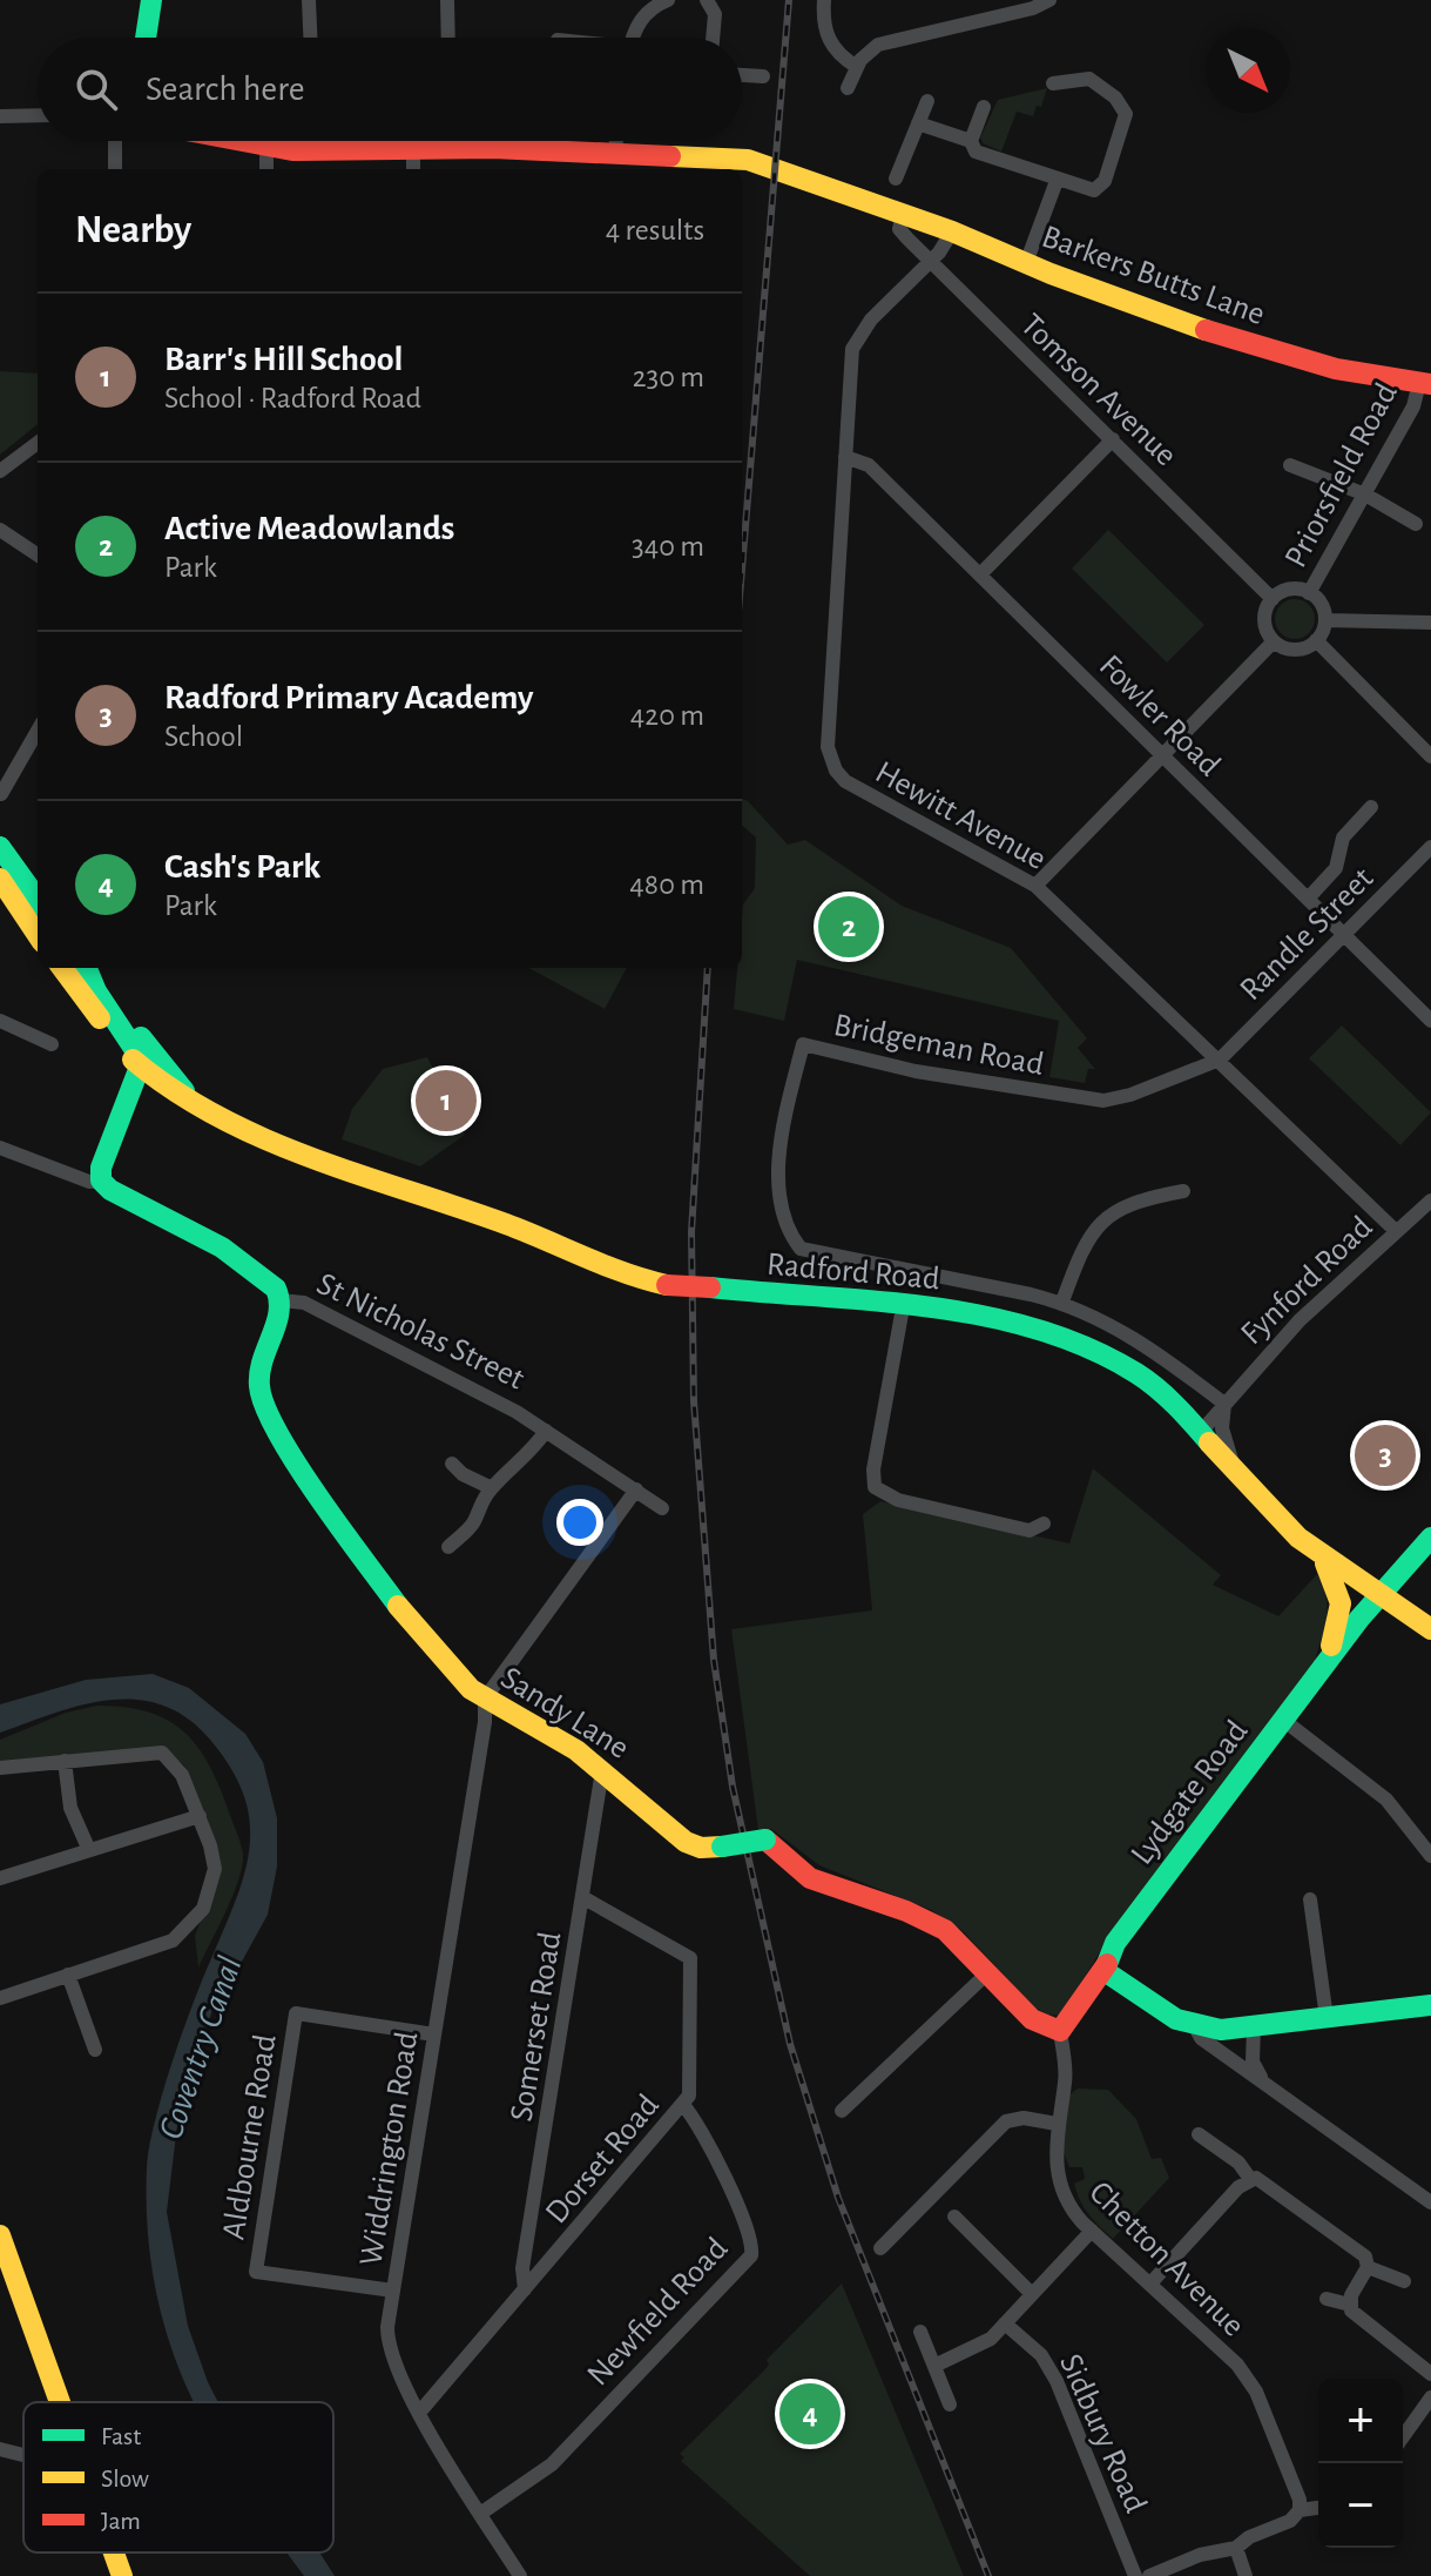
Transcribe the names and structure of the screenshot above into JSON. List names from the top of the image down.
{
  "streets": {
    "street": [
      "Barkers Butts Lane",
      "Tomson Avenue",
      "Priorsfield Road",
      "Fowler Road",
      "Hewitt Avenue",
      "Randle Street",
      "Bridgeman Road",
      "Radford Road",
      "Fynford Road",
      "St Nicholas Street",
      "Sandy Lane",
      "Lydgate Road",
      "Somerset Road",
      "Aldbourne Road",
      "Widdrington Road",
      "Dorset Road",
      "Chetton Avenue",
      "Newfield Road",
      "Sidbury Road"
    ]
  },
  "crossings": [
    ["Barkers Butts Lane", "Tomson Avenue"],
    ["Barkers Butts Lane", "Priorsfield Road"],
    ["Barkers Butts Lane", "Hewitt Avenue"],
    ["Tomson Avenue", "Priorsfield Road"],
    ["Tomson Avenue", "Hewitt Avenue"],
    ["Fowler Road", "Hewitt Avenue"],
    ["Fowler Road", "Randle Street"],
    ["Hewitt Avenue", "Randle Street"],
    ["Hewitt Avenue", "Bridgeman Road"],
    ["Hewitt Avenue", "Fynford Road"],
    ["Randle Street", "Bridgeman Road"],
    ["Bridgeman Road", "Fynford Road"],
    ["Radford Road", "Fynford Road"],
    ["Radford Road", "Lydgate Road"],
    ["St Nicholas Street", "Sandy Lane"],
    ["Sandy Lane", "Lydgate Road"],
    ["Sandy Lane", "Somerset Road"],
    ["Sandy Lane", "Widdrington Road"],
    ["Sandy Lane", "Chetton Avenue"],
    ["Lydgate Road", "Chetton Avenue"],
    ["Somerset Road", "Dorset Road"],
    ["Aldbourne Road", "Widdrington Road"],
    ["Widdrington Road", "Dorset Road"],
    ["Widdrington Road", "Newfield Road"],
    ["Dorset Road", "Newfield Road"]
  ],
  "water": ["Coventry Canal"],
  "legend": ["Fast", "Slow", "Jam"],
  "north": "bottom right",
  "page": {
    "search": "Search here",
    "heading": ["Nearby", "4 results"],
    "list": [
      {
        "mark": "1",
        "name": "Barr's Hill School",
        "note": "School · Radford Road",
        "value": "230 m"
      },
      {
        "mark": "2",
        "name": "Active Meadowlands",
        "note": "Park",
        "value": "340 m"
      },
      {
        "mark": "3",
        "name": "Radford Primary Academy",
        "note": "School",
        "value": "420 m"
      },
      {
        "mark": "4",
        "name": "Cash's Park",
        "note": "Park",
        "value": "480 m"
      }
    ],
    "pins": [
      "2",
      "1",
      "3",
      "4"
    ],
    "map_buttons": ["+", "−"]
  }
}
